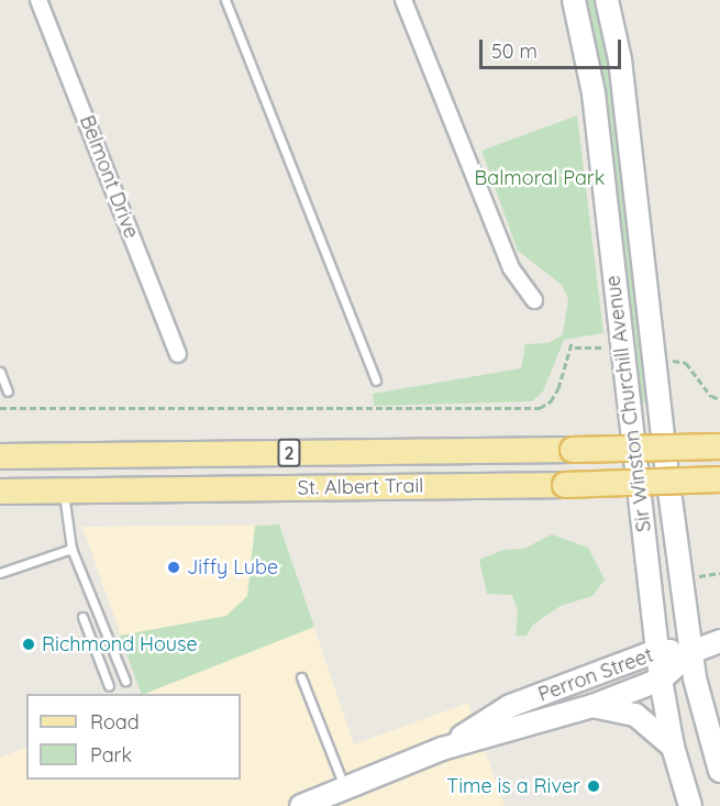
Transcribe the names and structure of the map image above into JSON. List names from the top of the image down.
{
  "streets": {
    "main road": [
      "Sir Winston Churchill Avenue",
      "2",
      "St. Albert Trail",
      "Perron Street"
    ],
    "street": ["Belmont Drive"]
  },
  "crossings": [
    ["Sir Winston Churchill Avenue", "Perron Street"]
  ],
  "parks": ["Balmoral Park"],
  "places": ["Jiffy Lube", "Richmond House", "Time is a River"],
  "legend": ["Road", "Park"],
  "scale_bar": "50 m"
}
